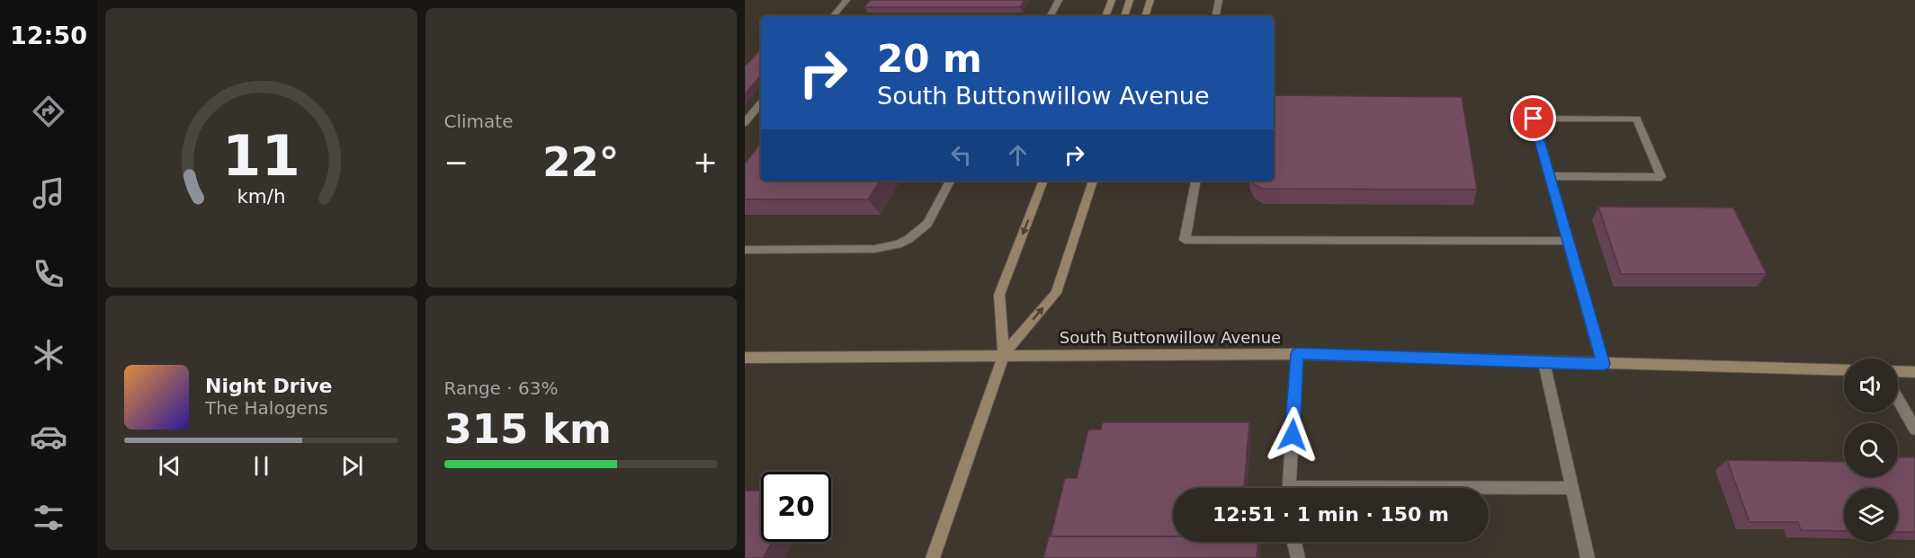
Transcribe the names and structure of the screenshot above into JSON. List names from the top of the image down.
{
  "streets": {
    "street": ["South Buttonwillow Avenue"]
  },
  "page": {
    "tabs": "12:50",
    "tile": [
      "Climate",
      ["Range · 63%", "315 km"]
    ],
    "turn": ["20 m", "South Buttonwillow Avenue"],
    "heat": ["−", "22°", "+"],
    "song": ["Night Drive", "The Halogens"],
    "limit": "20",
    "trip": "12:51 · 1 min · 150 m",
    "gauge": ["11", "km/h"]
  }
}
